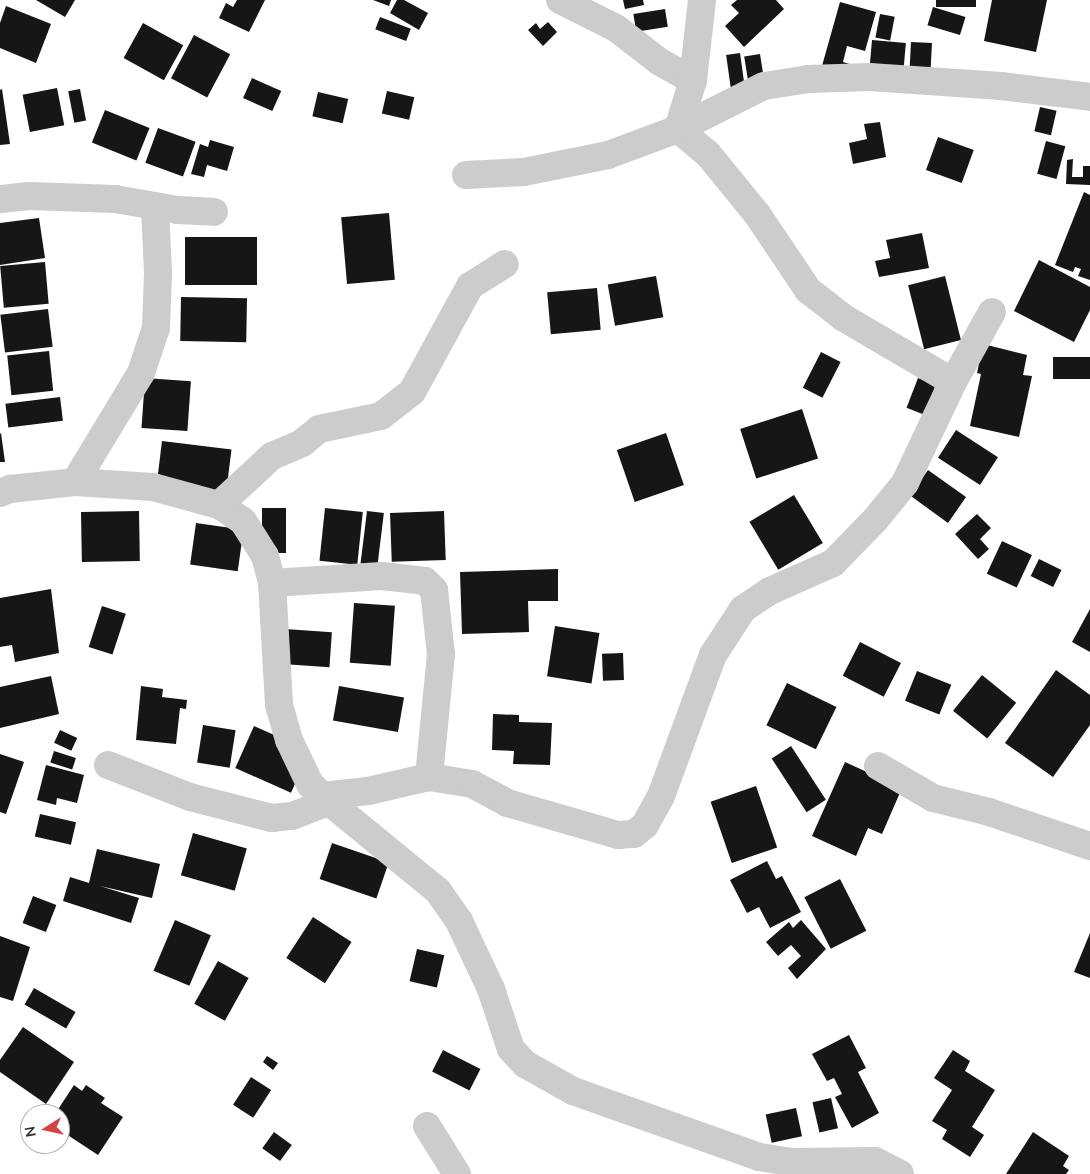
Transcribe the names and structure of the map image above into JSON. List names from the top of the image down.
{
  "north": "left"
}
